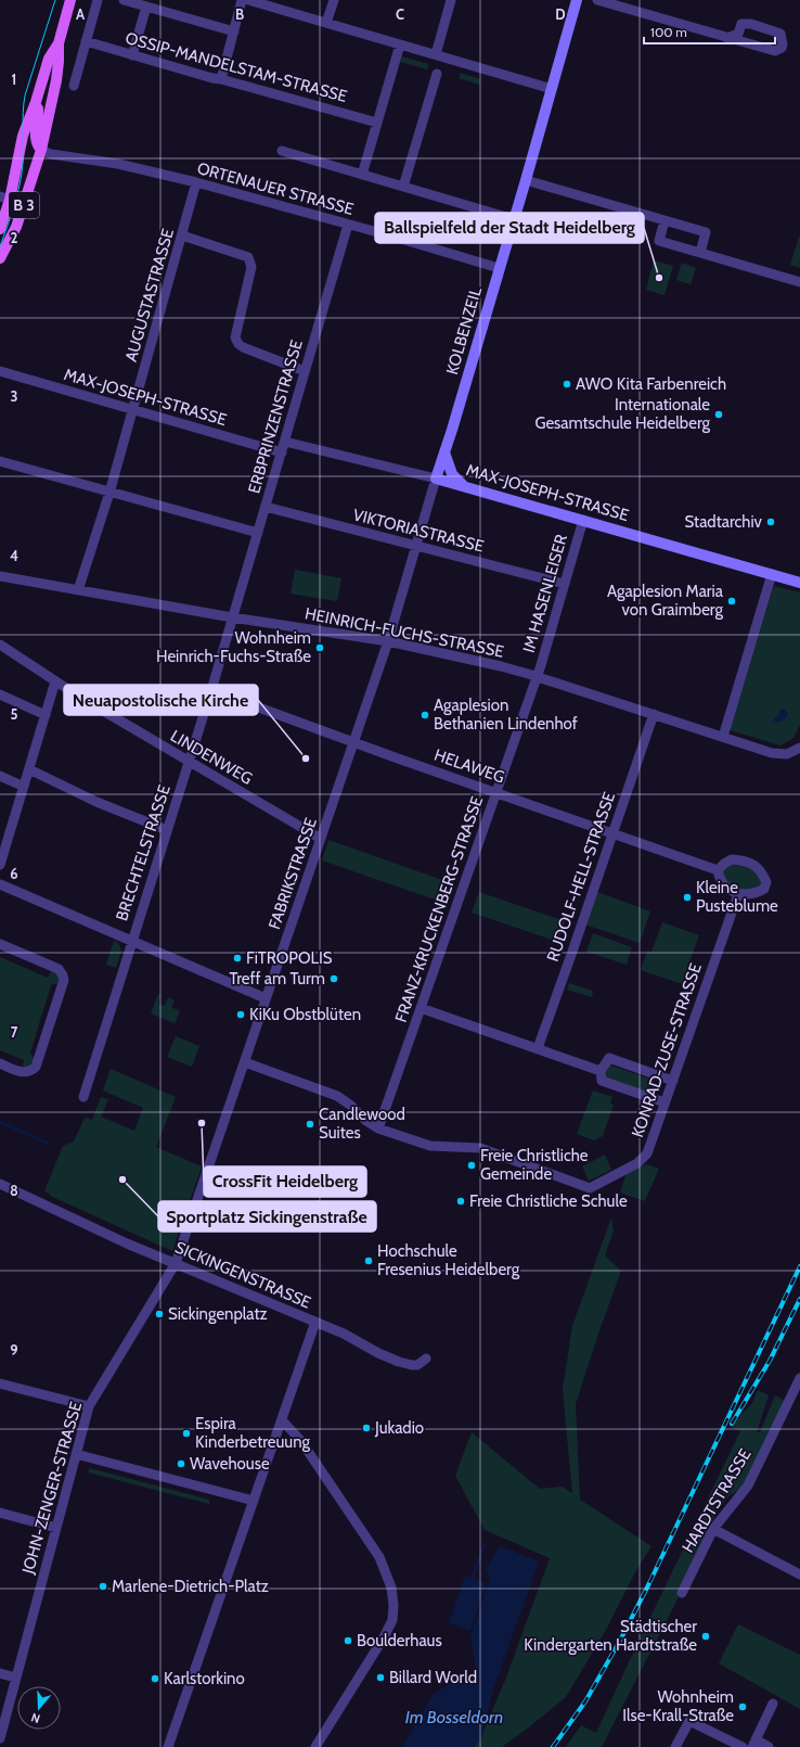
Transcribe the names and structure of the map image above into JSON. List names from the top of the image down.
{
  "streets": {
    "main road": ["B 3"],
    "street": [
      "OSSIP-MANDELSTAM-STRASSE",
      "ORTENAUER STRASSE",
      "AUGUSTASTRASSE",
      "KOLBENZEIL",
      "MAX-JOSEPH-STRASSE",
      "ERBPRINZENSTRASSE",
      "VIKTORIASTRASSE",
      "IM HASENLEISER",
      "HEINRICH-FUCHS-STRASSE",
      "LINDENWEG",
      "HELAWEG",
      "BRECHTELSTRASSE",
      "FABRIKSTRASSE",
      "RUDOLF-HELL-STRASSE",
      "FRANZ-KRUCKENBERG-STRASSE",
      "KONRAD-ZUSE-STRASSE",
      "SICKINGENSTRASSE",
      "JOHN-ZENGER-STRASSE",
      "HARDTSTRASSE"
    ]
  },
  "crossings": [
    ["ORTENAUER STRASSE", "B 3"],
    ["ORTENAUER STRASSE", "AUGUSTASTRASSE"],
    ["ORTENAUER STRASSE", "KOLBENZEIL"],
    ["ORTENAUER STRASSE", "ERBPRINZENSTRASSE"],
    ["AUGUSTASTRASSE", "MAX-JOSEPH-STRASSE"],
    ["AUGUSTASTRASSE", "HEINRICH-FUCHS-STRASSE"],
    ["KOLBENZEIL", "MAX-JOSEPH-STRASSE"],
    ["KOLBENZEIL", "VIKTORIASTRASSE"],
    ["KOLBENZEIL", "HEINRICH-FUCHS-STRASSE"],
    ["KOLBENZEIL", "FABRIKSTRASSE"],
    ["MAX-JOSEPH-STRASSE", "ERBPRINZENSTRASSE"],
    ["MAX-JOSEPH-STRASSE", "IM HASENLEISER"],
    ["ERBPRINZENSTRASSE", "VIKTORIASTRASSE"],
    ["ERBPRINZENSTRASSE", "HEINRICH-FUCHS-STRASSE"],
    ["ERBPRINZENSTRASSE", "BRECHTELSTRASSE"],
    ["VIKTORIASTRASSE", "IM HASENLEISER"],
    ["IM HASENLEISER", "HEINRICH-FUCHS-STRASSE"],
    ["IM HASENLEISER", "FRANZ-KRUCKENBERG-STRASSE"],
    ["HEINRICH-FUCHS-STRASSE", "BRECHTELSTRASSE"],
    ["HEINRICH-FUCHS-STRASSE", "FABRIKSTRASSE"],
    ["HEINRICH-FUCHS-STRASSE", "RUDOLF-HELL-STRASSE"],
    ["HEINRICH-FUCHS-STRASSE", "FRANZ-KRUCKENBERG-STRASSE"],
    ["LINDENWEG", "BRECHTELSTRASSE"],
    ["LINDENWEG", "FABRIKSTRASSE"],
    ["HELAWEG", "BRECHTELSTRASSE"],
    ["HELAWEG", "FABRIKSTRASSE"],
    ["HELAWEG", "RUDOLF-HELL-STRASSE"],
    ["HELAWEG", "FRANZ-KRUCKENBERG-STRASSE"],
    ["HELAWEG", "KONRAD-ZUSE-STRASSE"],
    ["FABRIKSTRASSE", "SICKINGENSTRASSE"],
    ["FABRIKSTRASSE", "JOHN-ZENGER-STRASSE"],
    ["FRANZ-KRUCKENBERG-STRASSE", "KONRAD-ZUSE-STRASSE"],
    ["SICKINGENSTRASSE", "JOHN-ZENGER-STRASSE"]
  ],
  "water": ["Im Bosseldorn"],
  "places": [
    "Ballspielfeld der Stadt Heidelberg",
    "AWO Kita Farbenreich",
    "Internationale Gesamtschule Heidelberg",
    "Stadtarchiv",
    "Agaplesion Maria von Graimberg",
    "Wohnheim Heinrich-Fuchs-Straße",
    "Agaplesion Bethanien Lindenhof",
    "Neuapostolische Kirche",
    "Kleine Pusteblume",
    "FiTROPOLIS",
    "Treff am Turm",
    "KiKu Obstblüten",
    "CrossFit Heidelberg",
    "Candlewood Suites",
    "Freie Christliche Gemeinde",
    "Sportplatz Sickingenstraße",
    "Freie Christliche Schule",
    "Hochschule Fresenius Heidelberg",
    "Sickingenplatz",
    "Jukadio",
    "Espira Kinderbetreuung",
    "Wavehouse",
    "Marlene-Dietrich-Platz",
    "Städtischer Kindergarten Hardtstraße",
    "Boulderhaus",
    "Billard World",
    "Karlstorkino",
    "Wohnheim Ilse-Krall-Straße"
  ],
  "scale_bar": "100 m",
  "north": "bottom",
  "grid": {
    "columns": [
      "A",
      "B",
      "C",
      "D"
    ],
    "rows": [
      "1",
      "2",
      "3",
      "4",
      "5",
      "6",
      "7",
      "8",
      "9"
    ]
  }
}
